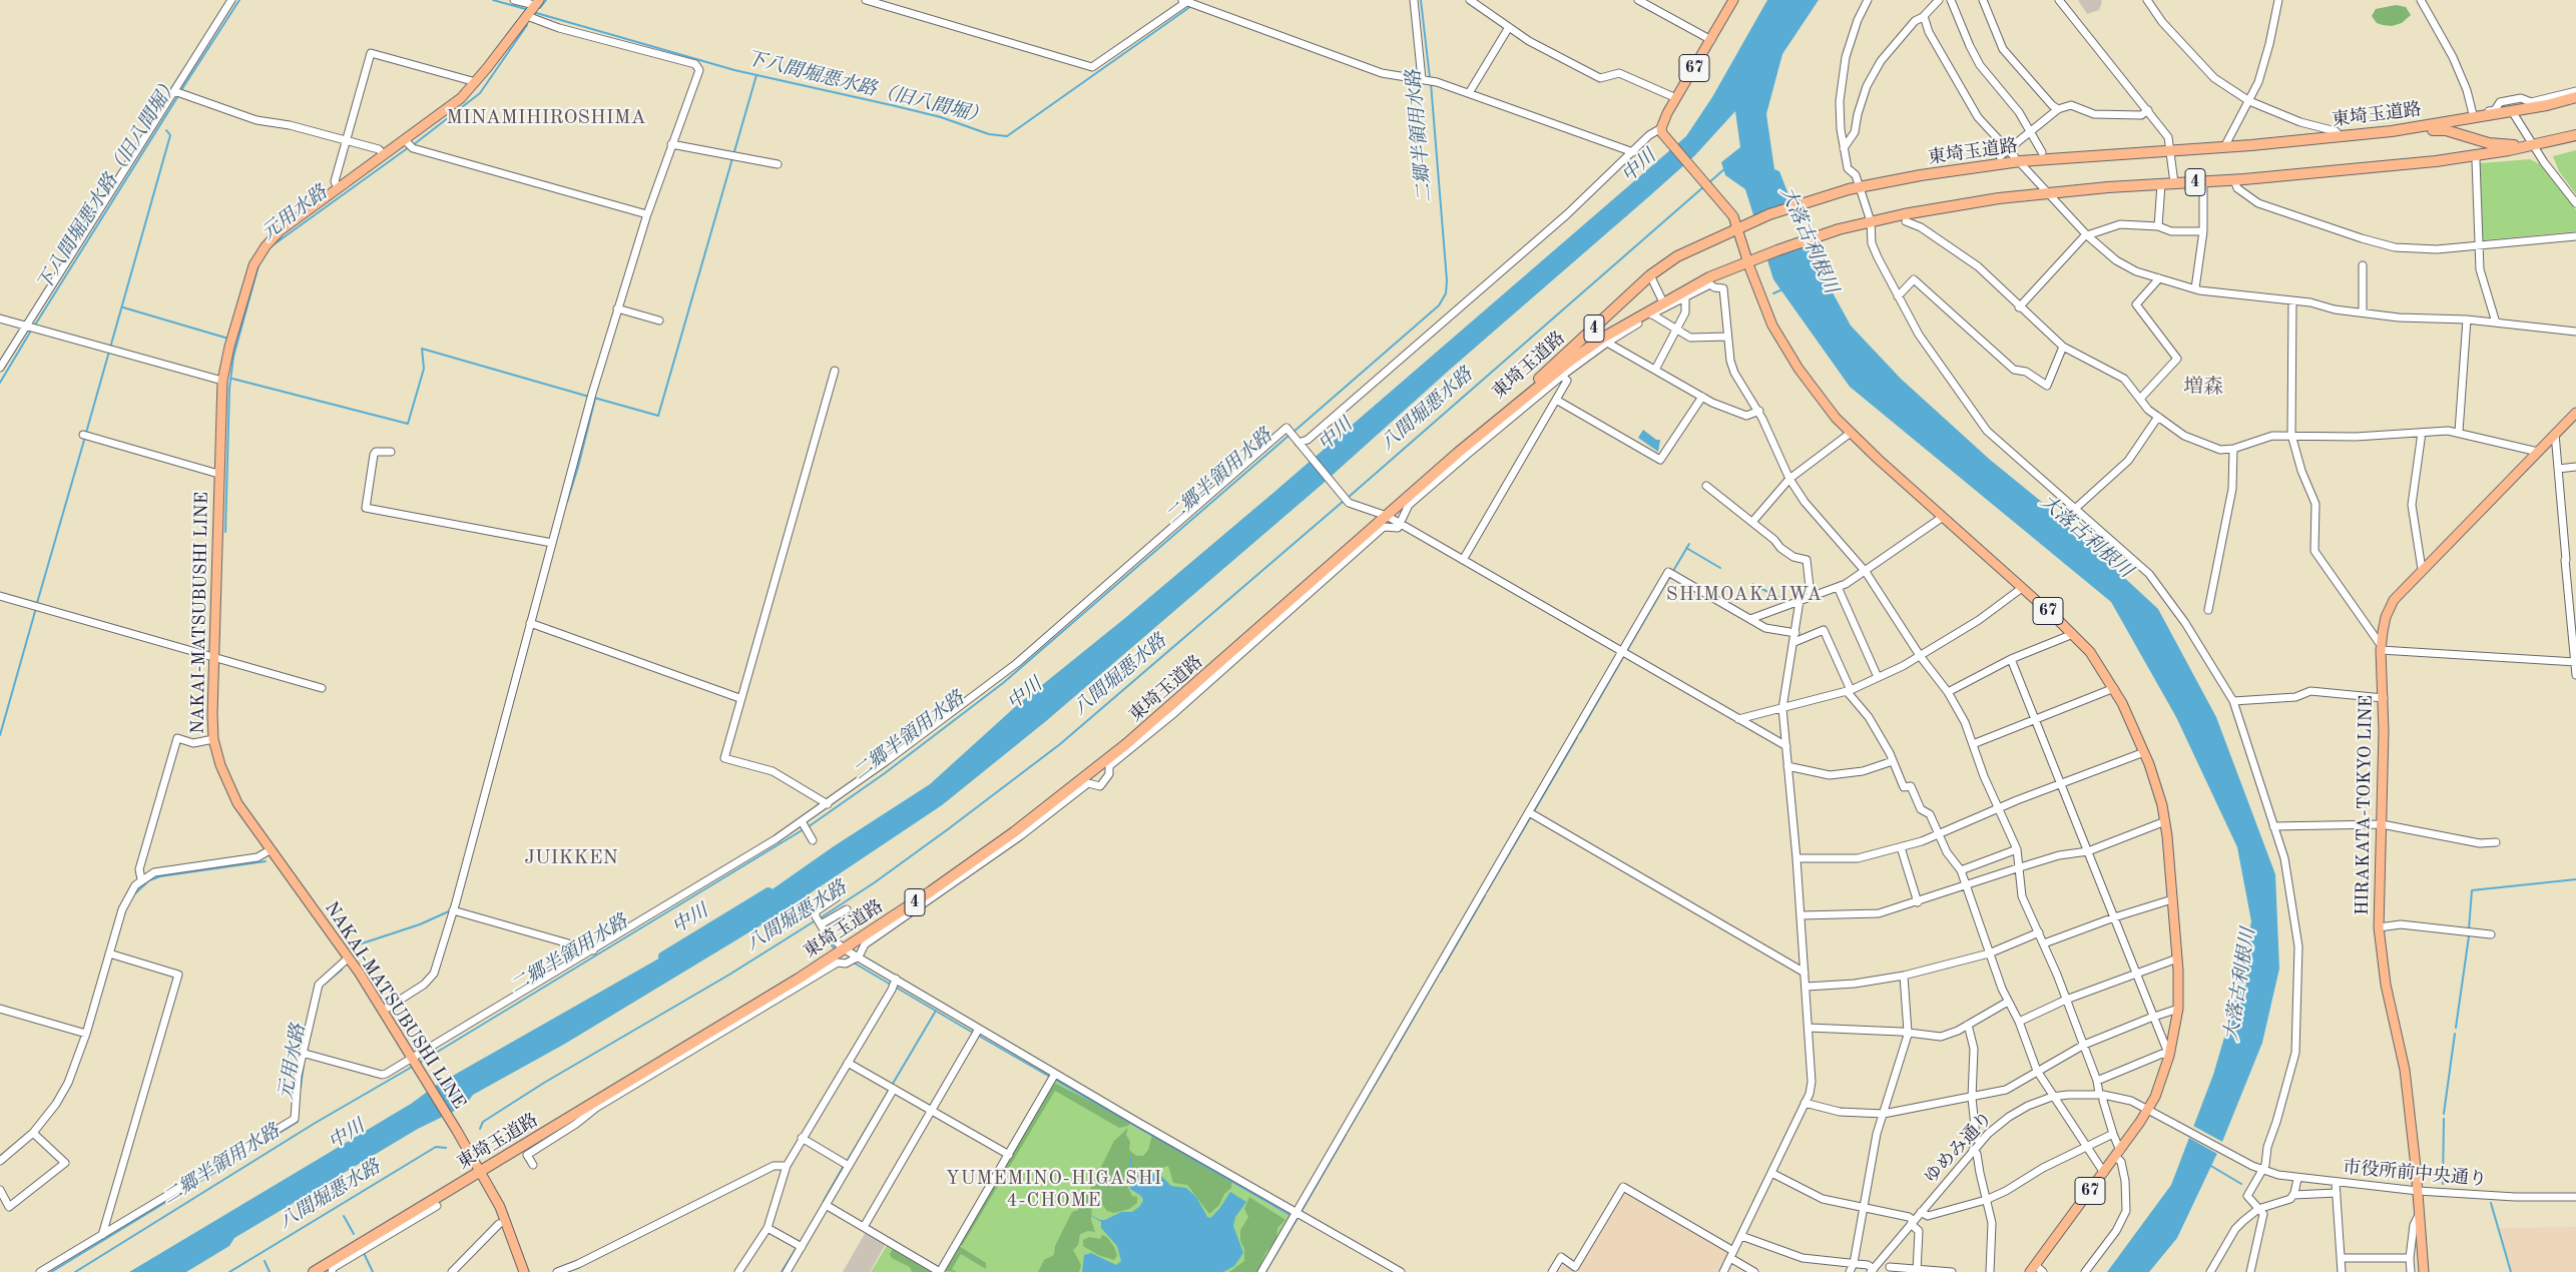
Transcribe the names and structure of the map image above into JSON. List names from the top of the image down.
{
  "streets": {
    "highway": ["東埼玉道路", "4"],
    "main road": ["67", "NAKAI-MATSUBUSHI LINE", "HIRAKATA-TOKYO LINE"],
    "street": ["ゆめみ通り", "市役所前中央通り"]
  },
  "crossings": [
    ["67", "東埼玉道路"],
    ["67", "ゆめみ通り"],
    ["東埼玉道路", "NAKAI-MATSUBUSHI LINE"],
    ["HIRAKATA-TOKYO LINE", "市役所前中央通り"],
    ["ゆめみ通り", "市役所前中央通り"]
  ],
  "districts": [
    "MINAMIHIROSHIMA",
    "増森",
    "SHIMOAKAIWA",
    "JUIKKEN",
    "YUMEMINO-HIGASHI 4-CHOME"
  ],
  "water": [
    "下八間堀悪水路（旧八間堀）",
    "二郷半領用水路",
    "中川",
    "元用水路",
    "大落古利根川",
    "八間堀悪水路"
  ]
}
